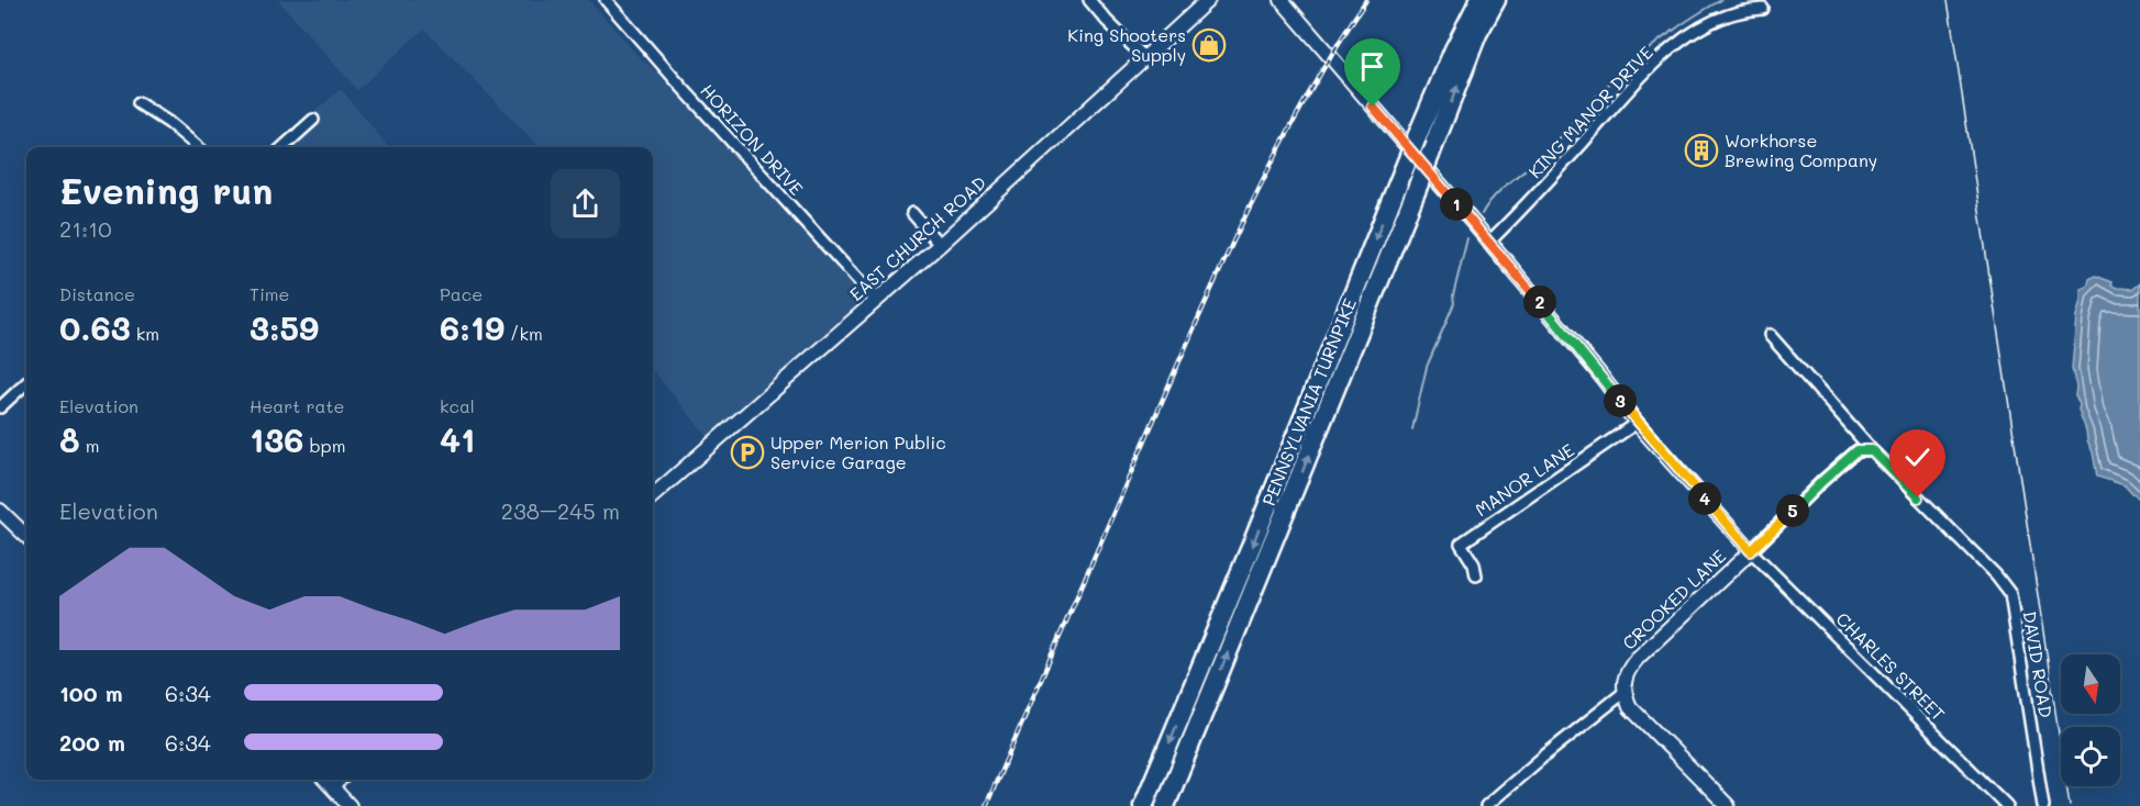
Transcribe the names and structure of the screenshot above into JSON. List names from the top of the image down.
{
  "streets": {
    "highway": ["PENNSYLVANIA TURNPIKE"],
    "street": [
      "KING MANOR DRIVE",
      "HORIZON DRIVE",
      "EAST CHURCH ROAD",
      "MANOR LANE",
      "CROOKED LANE",
      "DAVID ROAD",
      "CHARLES STREET"
    ]
  },
  "crossings": [
    ["KING MANOR DRIVE", "CROOKED LANE"],
    ["HORIZON DRIVE", "EAST CHURCH ROAD"],
    ["MANOR LANE", "CROOKED LANE"],
    ["CROOKED LANE", "CHARLES STREET"]
  ],
  "places": {
    "shop": ["King Shooters Supply"],
    "building": ["Workhorse Brewing Company"],
    "parking": ["Upper Merion Public Service Garage"]
  },
  "north": "bottom",
  "page": {
    "heading": ["Evening run", "21:10"],
    "pins": [
      "1",
      "2",
      "3",
      "4",
      "5"
    ],
    "stats": [
      ["Distance", "0.63 km"],
      ["Time", "3:59"],
      ["Pace", "6:19 /km"],
      ["Elevation", "8 m"],
      ["Heart rate", "136 bpm"],
      ["kcal", "41"]
    ],
    "chart": ["Elevation", "238–245 m"],
    "list": [
      {
        "name": "100 m",
        "note": "6:34"
      },
      {
        "name": "200 m",
        "note": "6:34"
      }
    ]
  }
}
